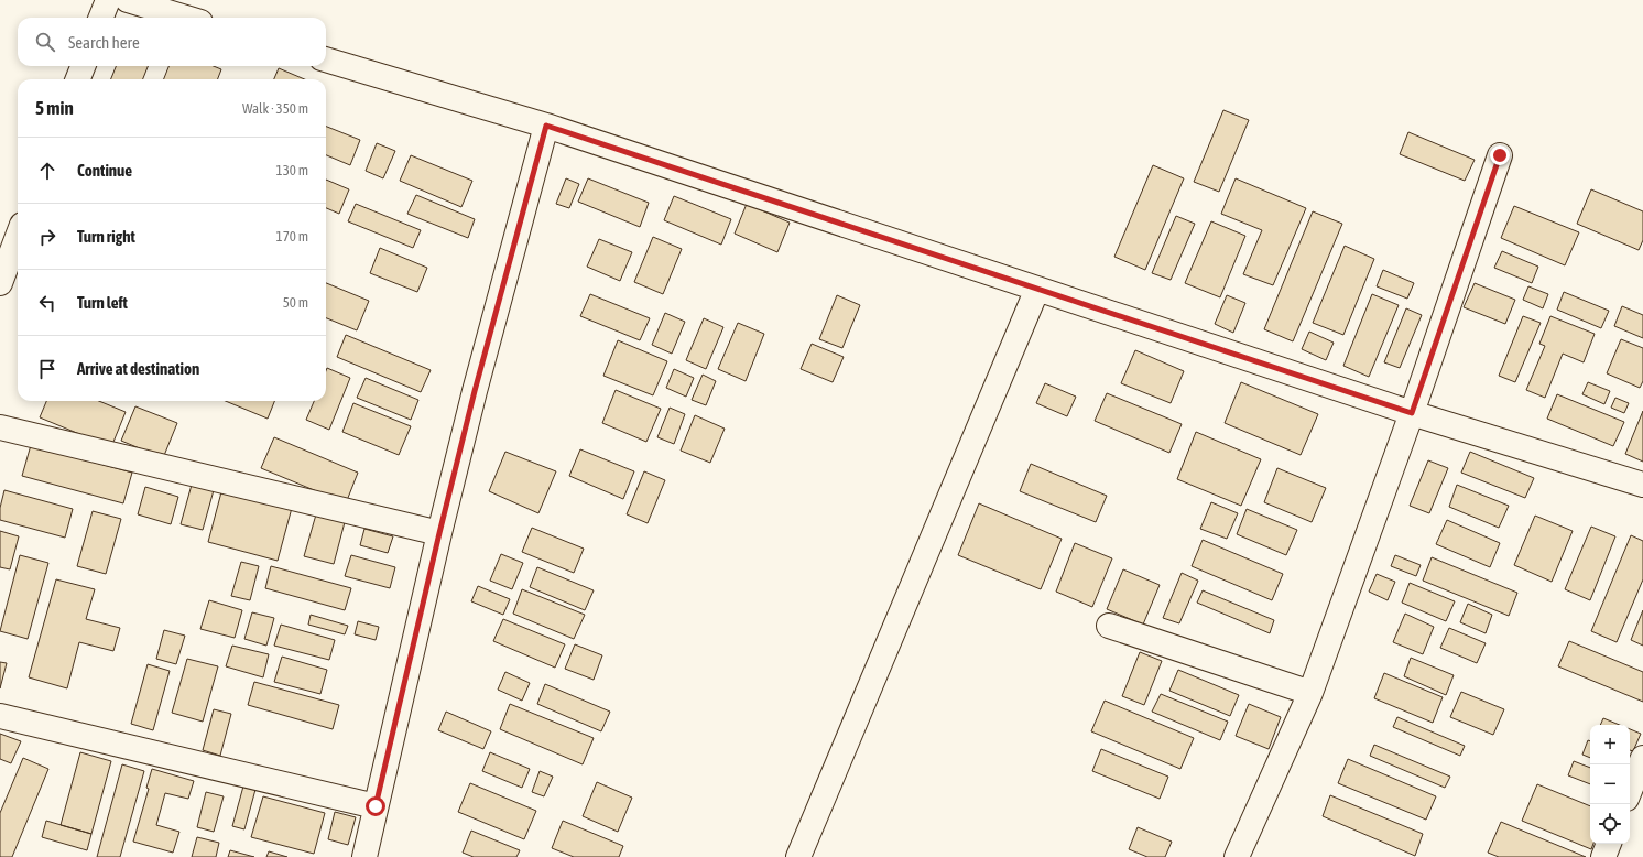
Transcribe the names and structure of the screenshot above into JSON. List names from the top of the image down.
{
  "page": {
    "search": "Search here",
    "heading": ["5 min", "Walk · 350 m"],
    "list": [
      ["Continue", "130 m"],
      ["Turn right", "170 m"],
      ["Turn left", "50 m"],
      "Arrive at destination"
    ],
    "map_buttons": ["+", "−"]
  }
}
